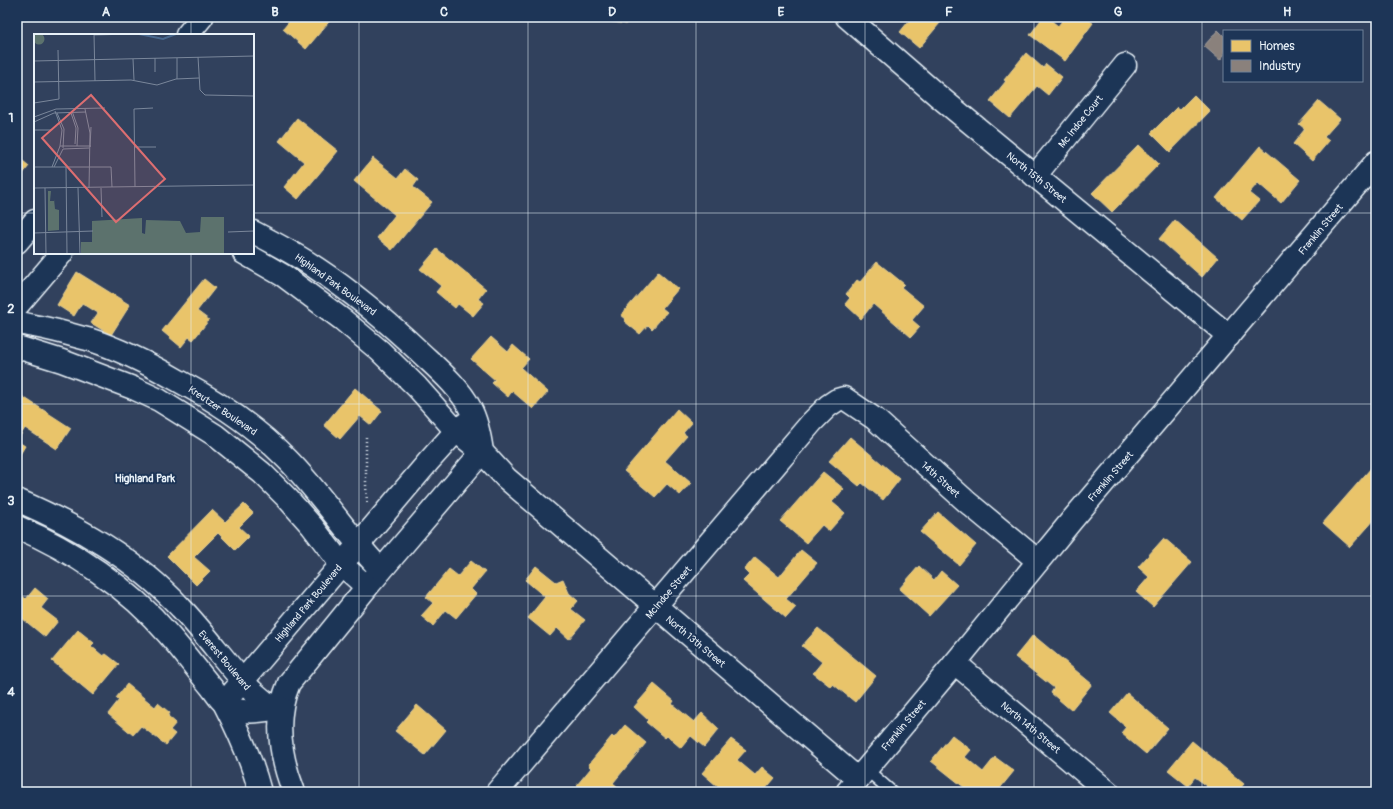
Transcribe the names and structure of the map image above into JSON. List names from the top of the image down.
{
  "streets": {
    "street": [
      "Mc Indoe Court",
      "North 15th Street",
      "Franklin Street",
      "Highland Park Boulevard",
      "Kreutzer Boulevard",
      "14th Street",
      "McIndoe Street",
      "North 13th Street",
      "Everest Boulevard",
      "North 14th Street"
    ]
  },
  "crossings": [
    ["Mc Indoe Court", "North 15th Street"],
    ["North 15th Street", "Franklin Street"],
    ["Franklin Street", "14th Street"],
    ["Franklin Street", "North 13th Street"],
    ["Franklin Street", "North 14th Street"],
    ["Highland Park Boulevard", "Kreutzer Boulevard"],
    ["Highland Park Boulevard", "North 13th Street"],
    ["Highland Park Boulevard", "Everest Boulevard"],
    ["14th Street", "McIndoe Street"],
    ["McIndoe Street", "North 13th Street"]
  ],
  "districts": ["Highland Park"],
  "legend": ["Homes", "Industry"],
  "grid": {
    "columns": [
      "A",
      "B",
      "C",
      "D",
      "E",
      "F",
      "G",
      "H"
    ],
    "rows": [
      "1",
      "2",
      "3",
      "4"
    ]
  }
}
